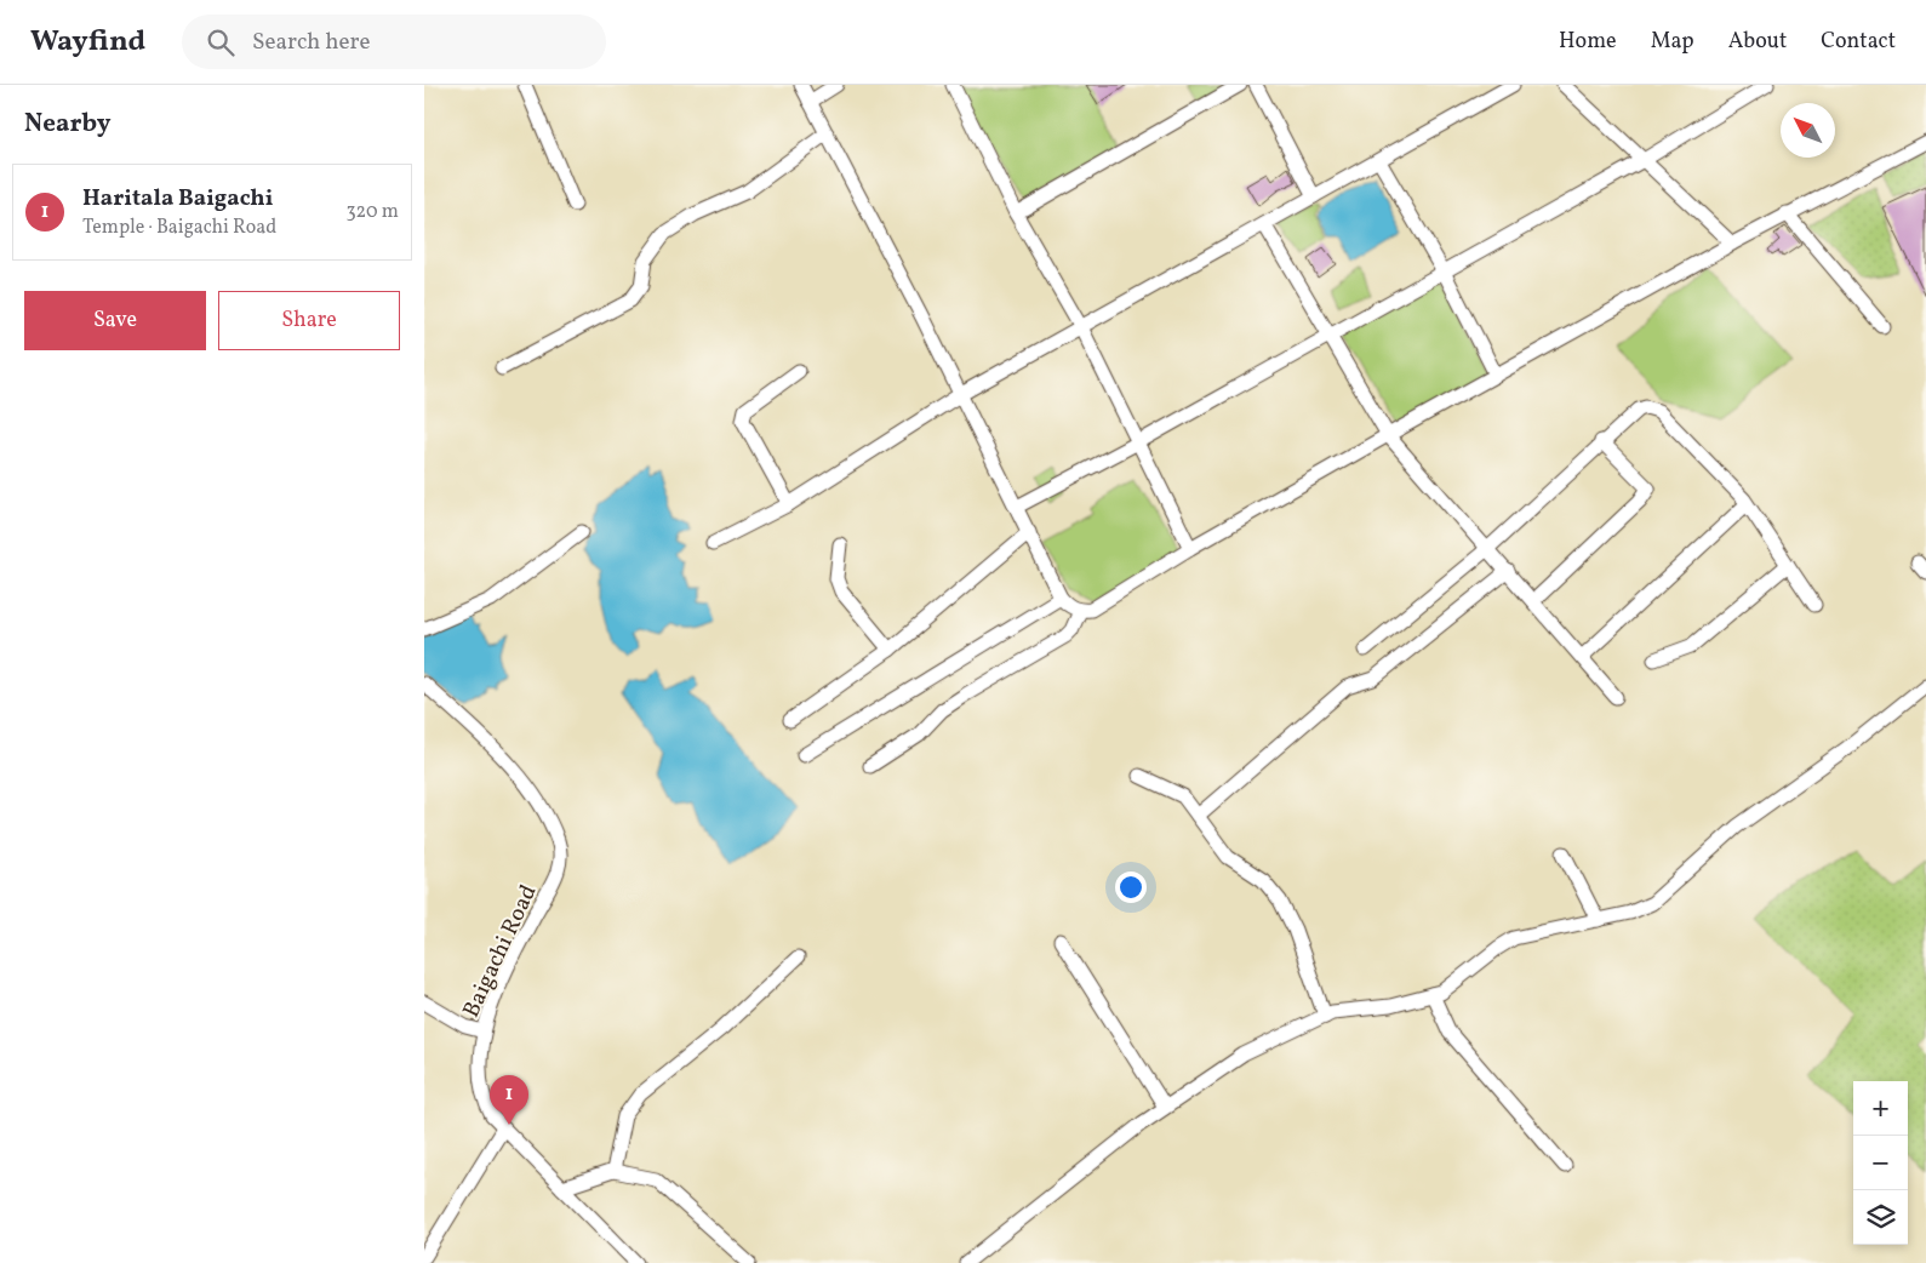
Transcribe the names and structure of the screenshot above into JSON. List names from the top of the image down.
{
  "streets": {
    "street": ["Baigachi Road"]
  },
  "north": "top left",
  "page": {
    "header": "Wayfind",
    "search": "Search here",
    "nav": [
      "Home",
      "Map",
      "About",
      "Contact"
    ],
    "heading": "Nearby",
    "list": [
      {
        "mark": "1",
        "name": "Haritala Baigachi",
        "note": "Temple · Baigachi Road",
        "value": "320 m"
      }
    ],
    "buttons": ["Save", "Share"],
    "pins": "1",
    "map_buttons": ["+", "−"]
  }
}
